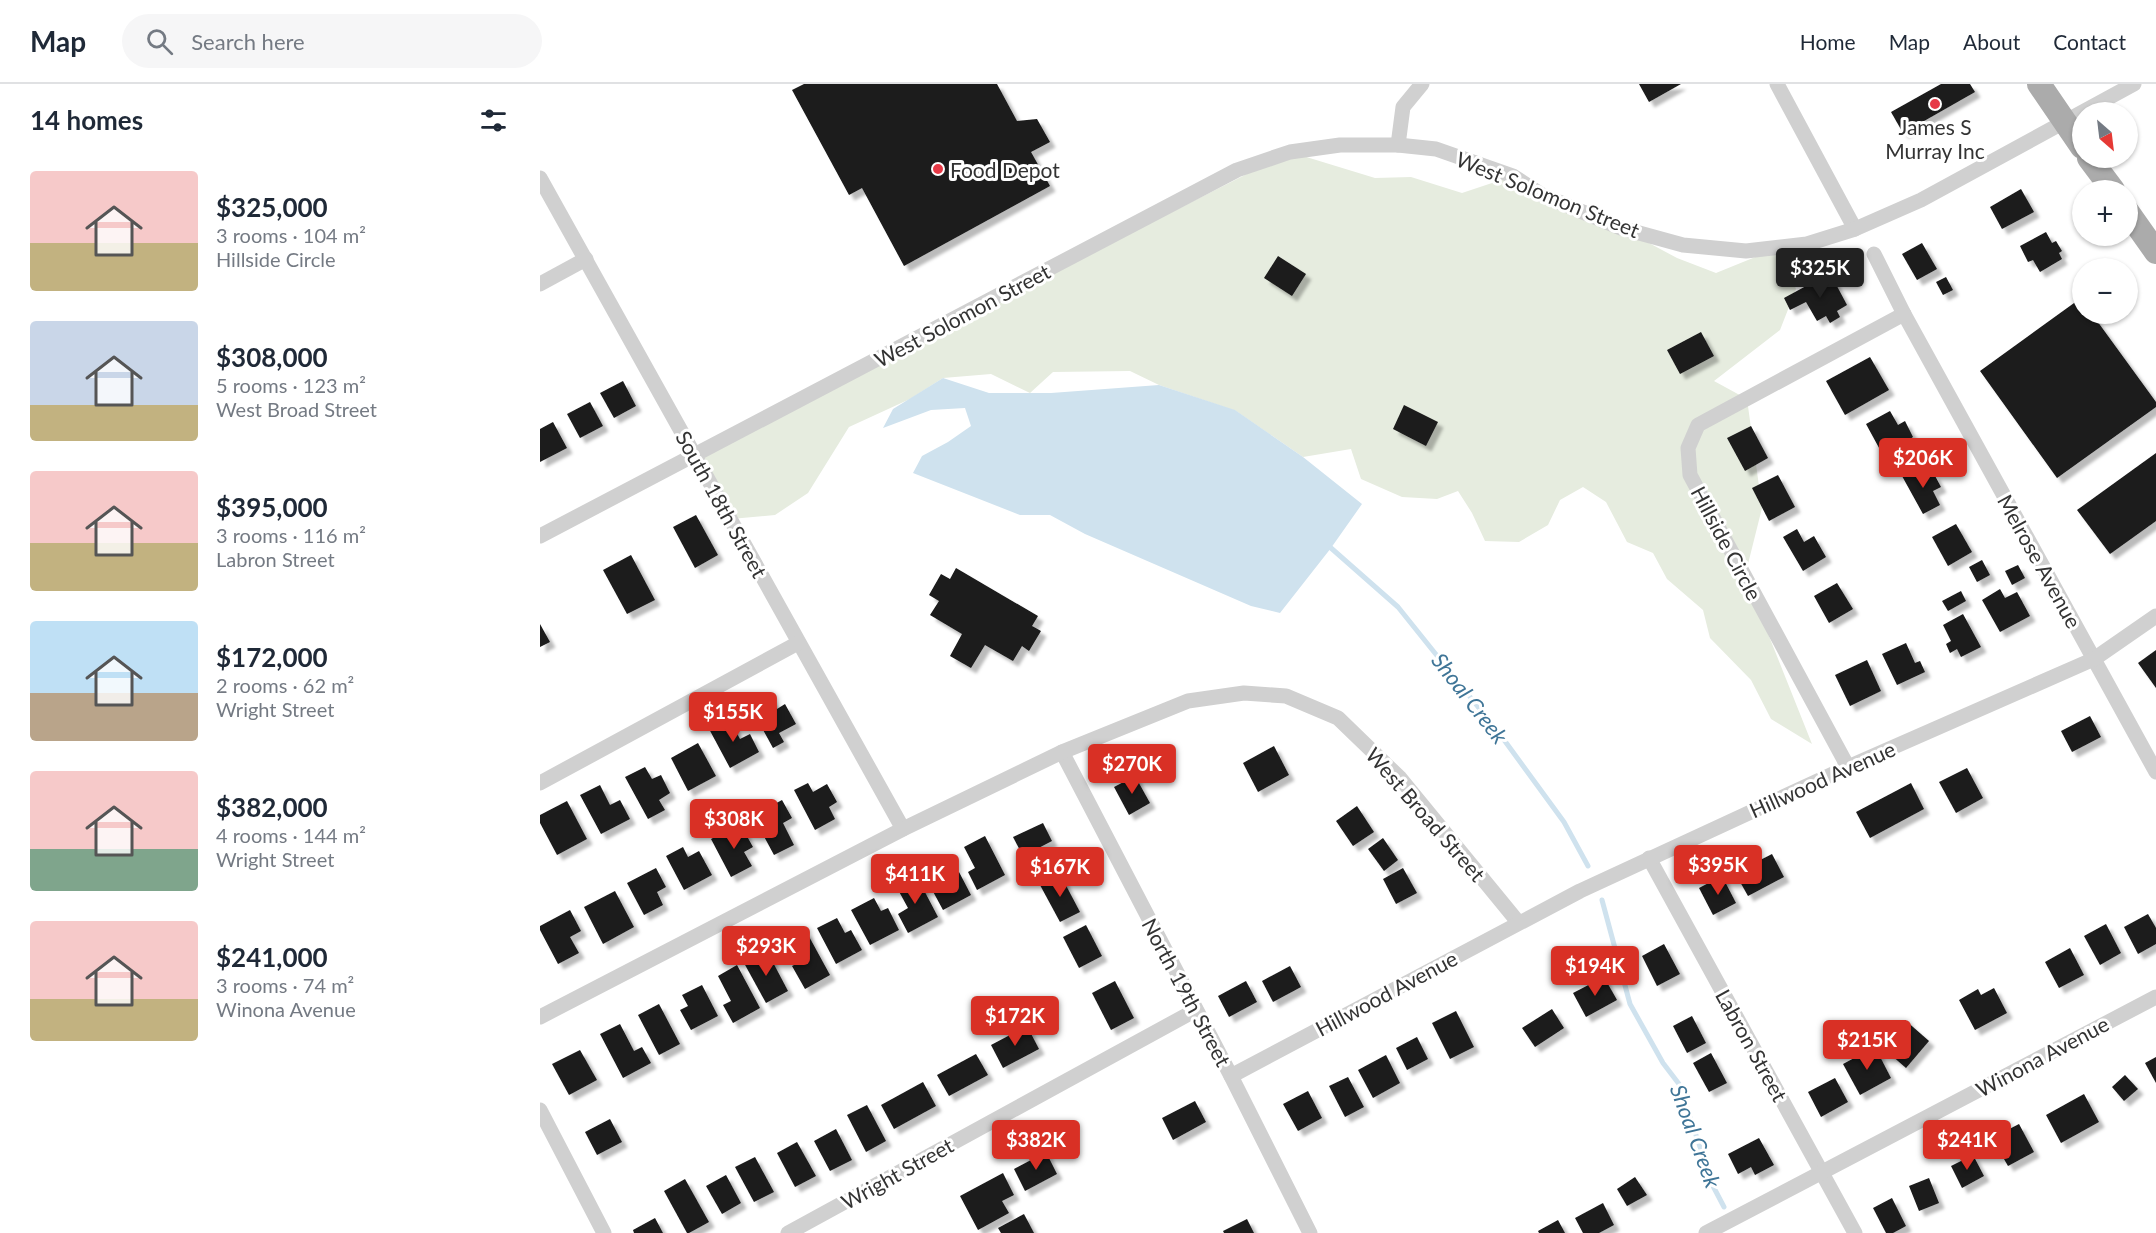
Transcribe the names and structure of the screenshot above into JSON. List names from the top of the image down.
{
  "streets": {
    "street": [
      "West Solomon Street",
      "South 18th Street",
      "Hillside Circle",
      "Melrose Avenue",
      "Hillwood Avenue",
      "West Broad Street",
      "North 19th Street",
      "Labron Street",
      "Winona Avenue",
      "Wright Street"
    ]
  },
  "crossings": [
    ["West Solomon Street", "South 18th Street"],
    ["South 18th Street", "West Broad Street"],
    ["Hillside Circle", "Melrose Avenue"],
    ["Hillside Circle", "Hillwood Avenue"],
    ["Melrose Avenue", "Hillwood Avenue"],
    ["Hillwood Avenue", "West Broad Street"],
    ["Hillwood Avenue", "North 19th Street"],
    ["Hillwood Avenue", "Labron Street"],
    ["West Broad Street", "North 19th Street"],
    ["North 19th Street", "Wright Street"],
    ["Labron Street", "Winona Avenue"]
  ],
  "water": ["Shoal Creek"],
  "places": ["James S Murray Inc", "Food Depot"],
  "north": "bottom right",
  "page": {
    "header": "Map",
    "search": "Search here",
    "nav": [
      "Home",
      "Map",
      "About",
      "Contact"
    ],
    "heading": "14 homes",
    "map_buttons": ["+", "−"],
    "list": [
      {
        "name": "$325,000",
        "note": "3 rooms · 104 m² · Hillside Circle"
      },
      {
        "name": "$308,000",
        "note": "5 rooms · 123 m² · West Broad Street"
      },
      {
        "name": "$395,000",
        "note": "3 rooms · 116 m² · Labron Street"
      },
      {
        "name": "$172,000",
        "note": "2 rooms · 62 m² · Wright Street"
      },
      {
        "name": "$382,000",
        "note": "4 rooms · 144 m² · Wright Street"
      },
      {
        "name": "$241,000",
        "note": "3 rooms · 74 m² · Winona Avenue"
      }
    ],
    "price": [
      "$325K",
      "$206K",
      "$155K",
      "$270K",
      "$308K",
      "$395K",
      "$167K",
      "$411K",
      "$293K",
      "$194K",
      "$172K",
      "$215K",
      "$382K",
      "$241K"
    ]
  }
}
